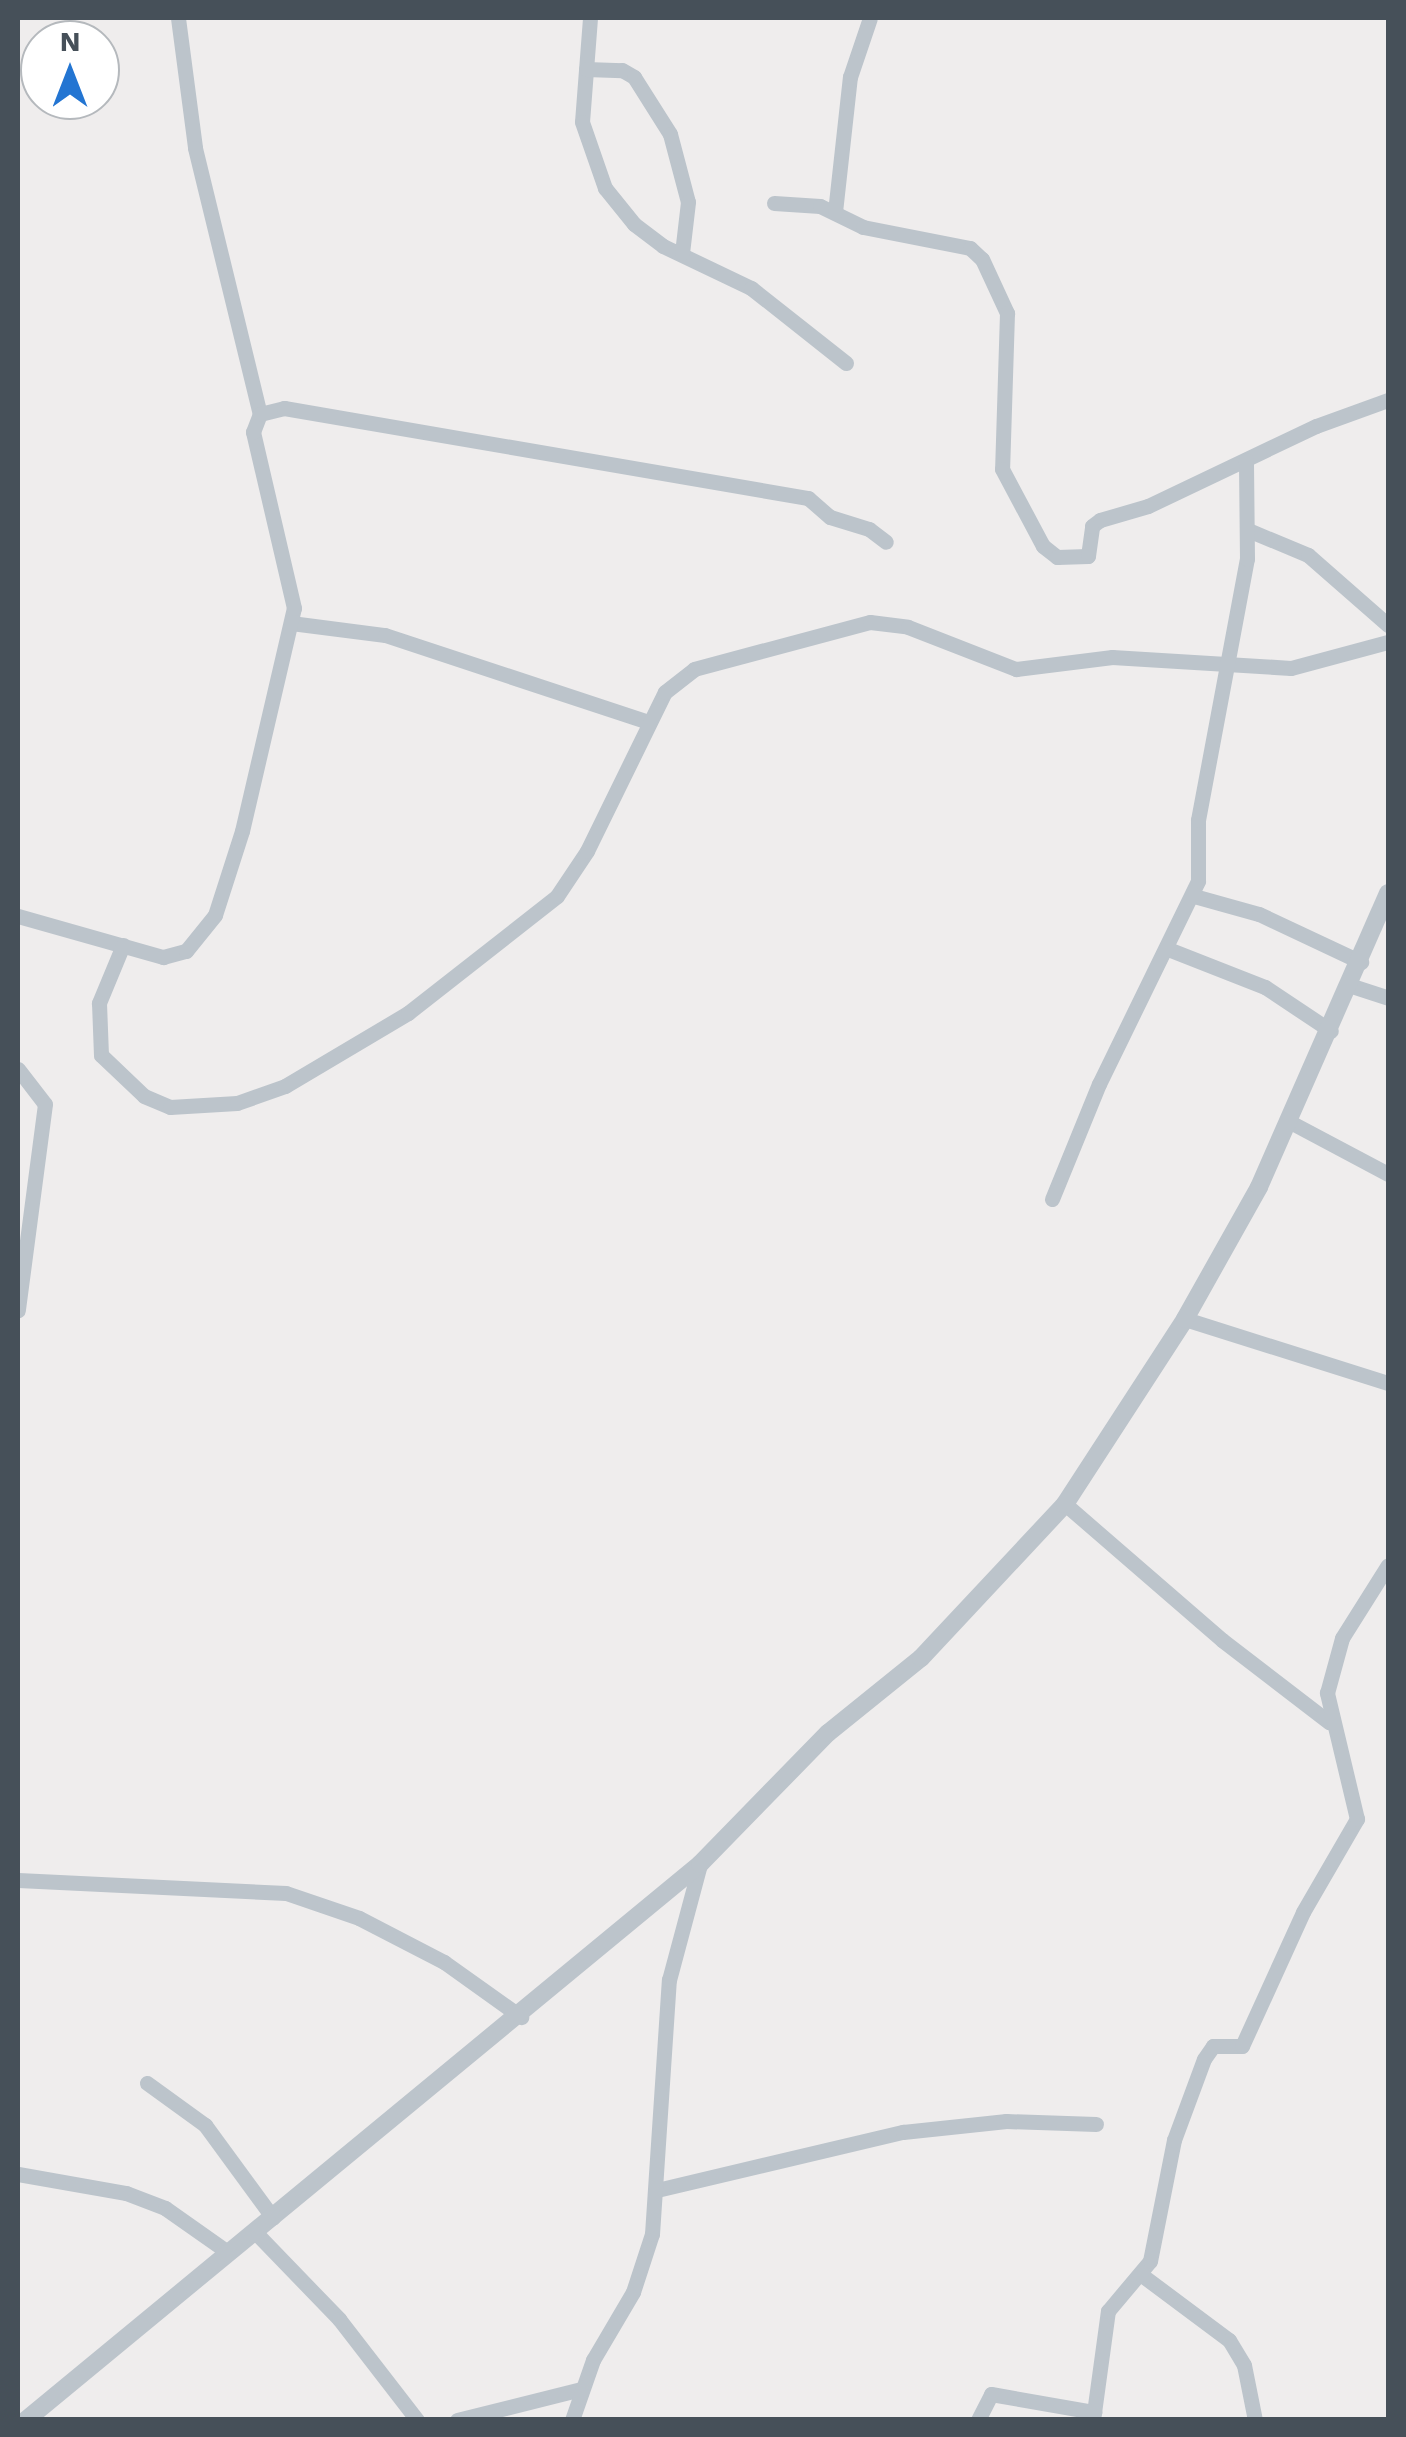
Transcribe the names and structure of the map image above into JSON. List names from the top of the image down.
{
  "north": "top"
}
